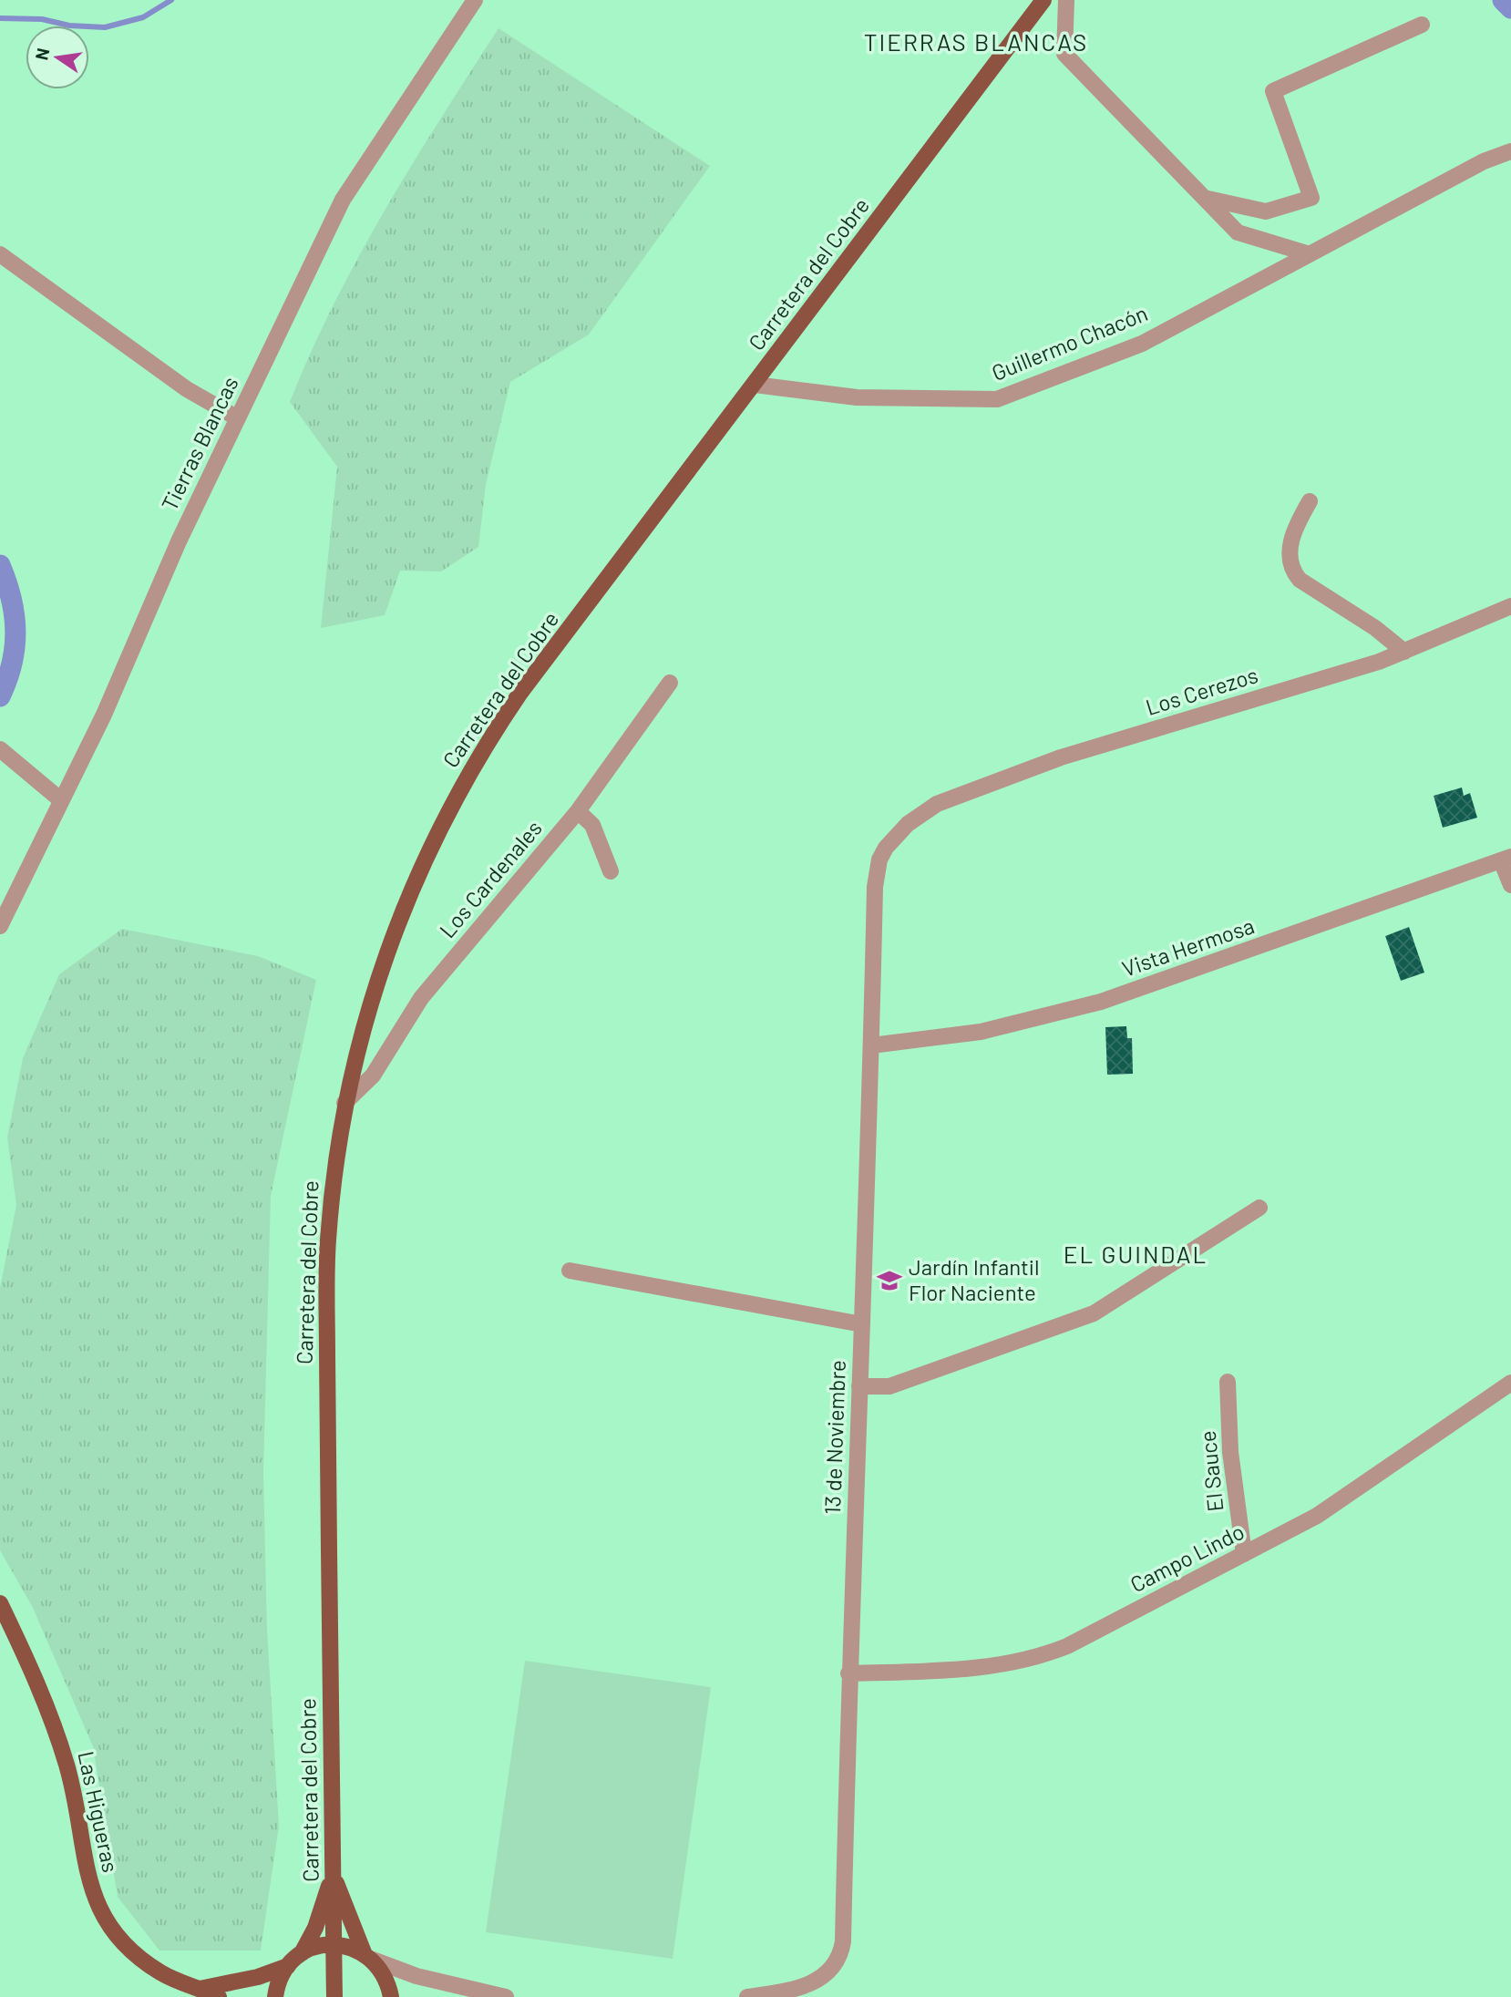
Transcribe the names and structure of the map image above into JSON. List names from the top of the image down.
{
  "streets": {
    "main road": ["Carretera del Cobre", "Las Higueras"],
    "street": [
      "Guillermo Chacón",
      "Tierras Blancas",
      "Los Cerezos",
      "Los Cardenales",
      "Vista Hermosa",
      "13 de Noviembre",
      "El Sauce",
      "Campo Lindo"
    ]
  },
  "crossings": [
    ["Carretera del Cobre", "Guillermo Chacón"],
    ["Carretera del Cobre", "Los Cardenales"],
    ["Los Cerezos", "13 de Noviembre"],
    ["Vista Hermosa", "13 de Noviembre"],
    ["13 de Noviembre", "Campo Lindo"],
    ["El Sauce", "Campo Lindo"]
  ],
  "districts": ["TIERRAS BLANCAS", "EL GUINDAL"],
  "places": {
    "school or university": ["Jardín Infantil Flor Naciente"]
  },
  "north": "left"
}
